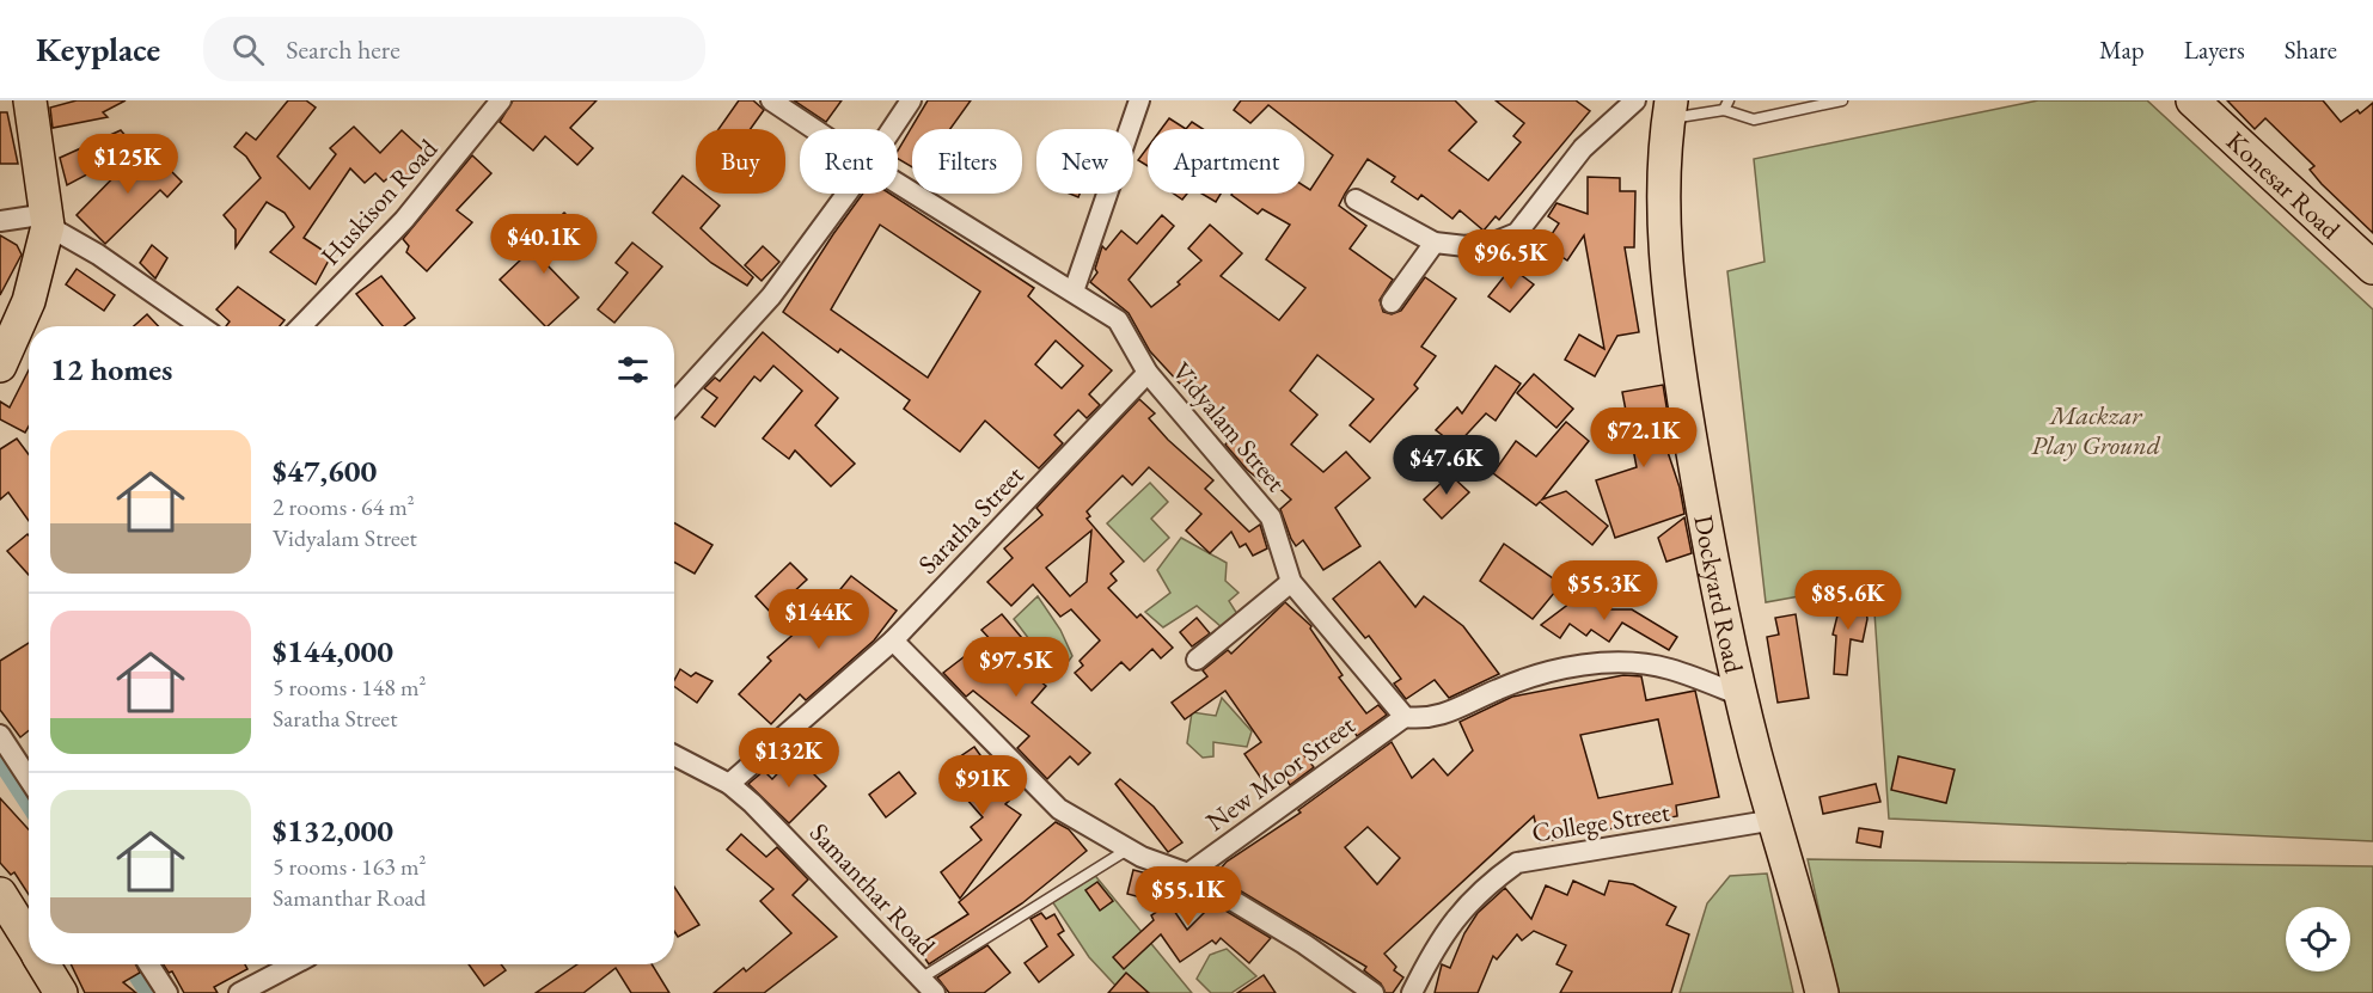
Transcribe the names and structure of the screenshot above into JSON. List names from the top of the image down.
{
  "streets": {
    "main road": ["Konesar Road", "Dockyard Road"],
    "street": [
      "Huskison Road",
      "Vidyalam Street",
      "Saratha Street",
      "New Moor Street",
      "College Street",
      "Samanthar Road"
    ]
  },
  "crossings": [
    ["Vidyalam Street", "Saratha Street"],
    ["Vidyalam Street", "New Moor Street"],
    ["Saratha Street", "Samanthar Road"],
    ["Dockyard Road", "College Street"]
  ],
  "parks": ["Mackzar Play Ground"],
  "page": {
    "header": "Keyplace",
    "search": "Search here",
    "nav": ["Map", "Layers", "Share"],
    "chip": [
      "Buy",
      "Rent",
      "Filters",
      "New",
      "Apartment"
    ],
    "price": [
      "$125K",
      "$40.1K",
      "$96.5K",
      "$72.1K",
      "$47.6K",
      "$55.3K",
      "$85.6K",
      "$144K",
      "$97.5K",
      "$132K",
      "$91K",
      "$55.1K"
    ],
    "heading": "12 homes",
    "list": [
      {
        "name": "$47,600",
        "note": "2 rooms · 64 m² · Vidyalam Street"
      },
      {
        "name": "$144,000",
        "note": "5 rooms · 148 m² · Saratha Street"
      },
      {
        "name": "$132,000",
        "note": "5 rooms · 163 m² · Samanthar Road"
      }
    ]
  }
}
